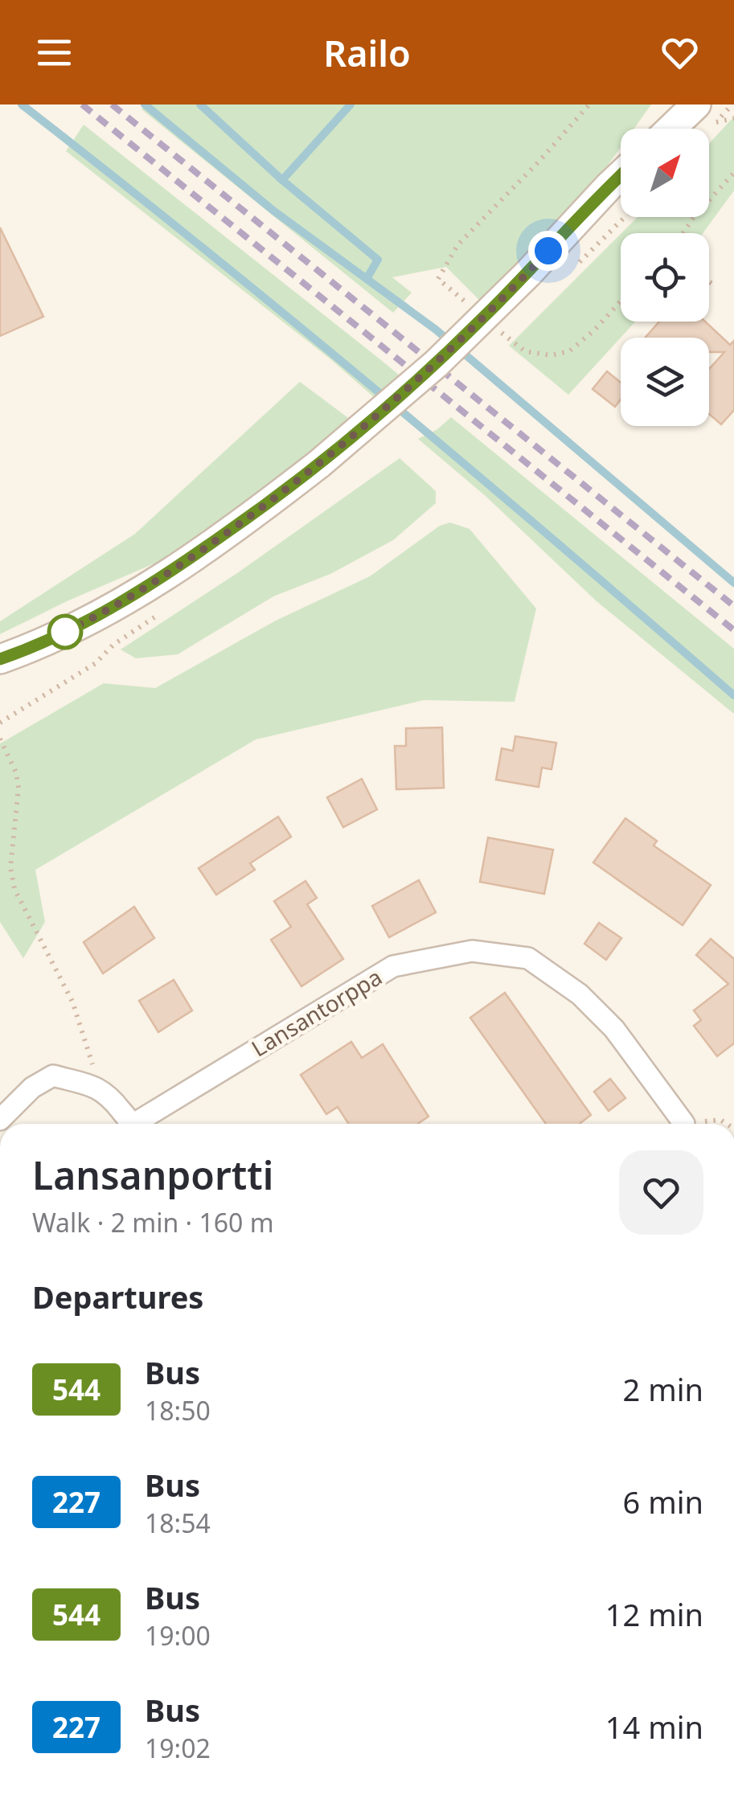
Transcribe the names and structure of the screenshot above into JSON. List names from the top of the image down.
{
  "streets": {
    "street": ["Lansantorppa"]
  },
  "lines": ["bus line 544"],
  "north": "top right",
  "page": {
    "header": "Railo",
    "heading": [
      ["Lansanportti", "Walk · 2 min · 160 m"],
      "Departures"
    ],
    "list": [
      {
        "mark": "544",
        "name": "Bus",
        "note": "18:50",
        "value": "2 min"
      },
      {
        "mark": "227",
        "name": "Bus",
        "note": "18:54",
        "value": "6 min"
      },
      {
        "mark": "544",
        "name": "Bus",
        "note": "19:00",
        "value": "12 min"
      },
      {
        "mark": "227",
        "name": "Bus",
        "note": "19:02",
        "value": "14 min"
      }
    ]
  }
}
